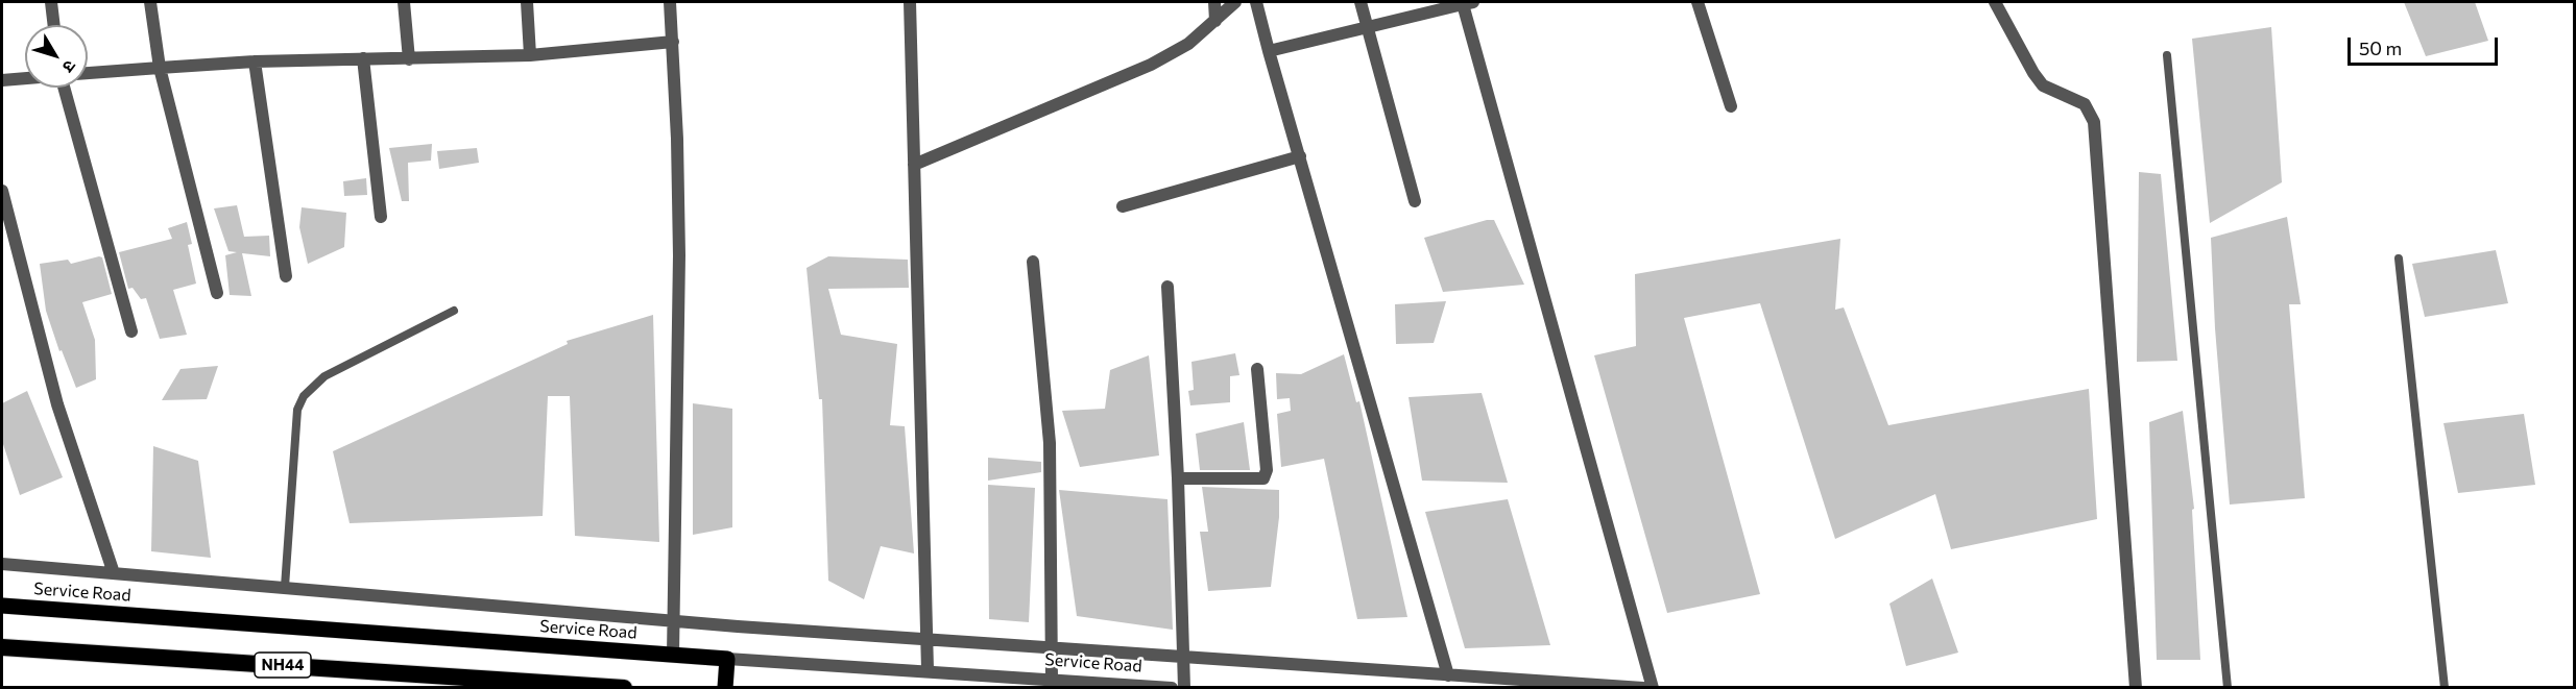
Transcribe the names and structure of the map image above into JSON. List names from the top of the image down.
{
  "streets": {
    "highway": ["NH44"],
    "main road": ["Service Road"]
  },
  "scale_bar": "50 m",
  "north": "bottom right"
}
